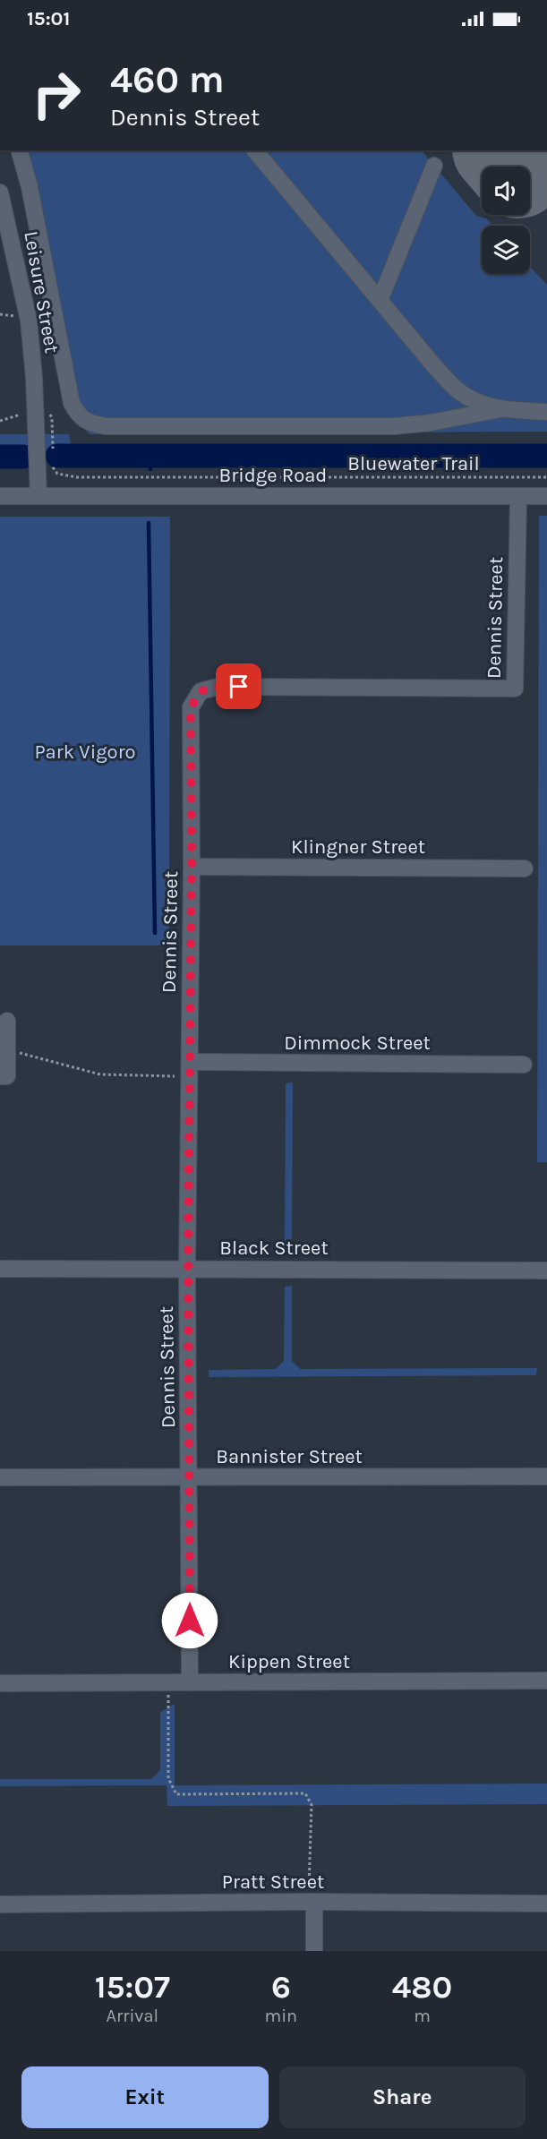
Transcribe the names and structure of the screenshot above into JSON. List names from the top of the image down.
{
  "streets": {
    "street": [
      "Leisure Street",
      "Bridge Road",
      "Dennis Street",
      "Klingner Street",
      "Dimmock Street",
      "Black Street",
      "Bannister Street",
      "Kippen Street",
      "Pratt Street"
    ],
    "path": ["Bluewater Trail"]
  },
  "crossings": [
    ["Leisure Street", "Bridge Road"],
    ["Bridge Road", "Dennis Street"],
    ["Dennis Street", "Klingner Street"],
    ["Dennis Street", "Dimmock Street"],
    ["Dennis Street", "Black Street"],
    ["Dennis Street", "Bannister Street"],
    ["Dennis Street", "Kippen Street"]
  ],
  "parks": ["Park Vigoro"],
  "page": {
    "status": "15:01",
    "turn": ["460 m", "Dennis Street"],
    "eta": [
      "15:07",
      "Arrival",
      "6",
      "min",
      "480",
      "m"
    ],
    "buttons": ["Exit", "Share"]
  }
}
